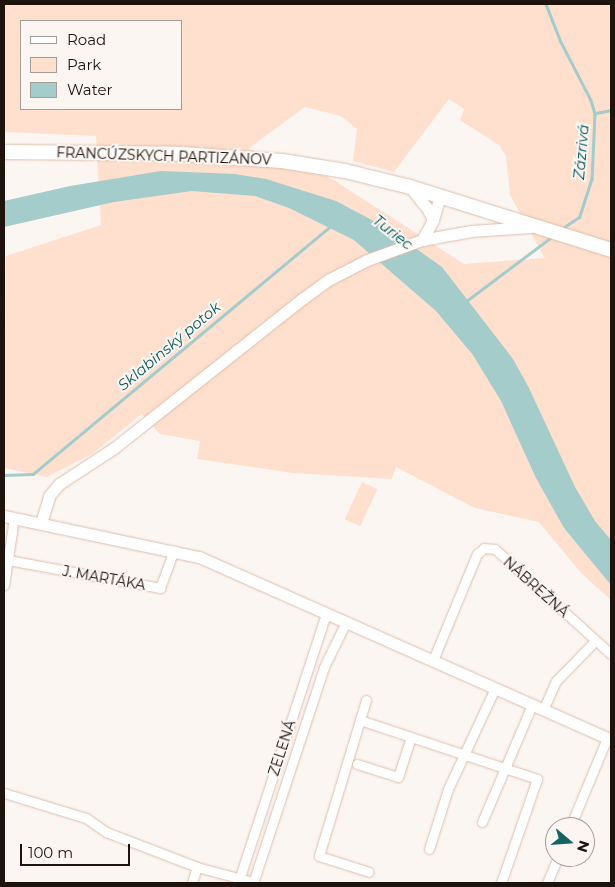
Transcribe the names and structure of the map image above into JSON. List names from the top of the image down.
{
  "streets": {
    "main road": ["FRANCÚZSKYCH PARTIZÁNOV"],
    "street": ["J. MARTÁKA", "NÁBREŽNÁ", "ZELENÁ"]
  },
  "water": ["Zázrivá", "Turiec", "Sklabinský potok"],
  "legend": ["Road", "Park", "Water"],
  "scale_bar": "100 m",
  "north": "right"
}
